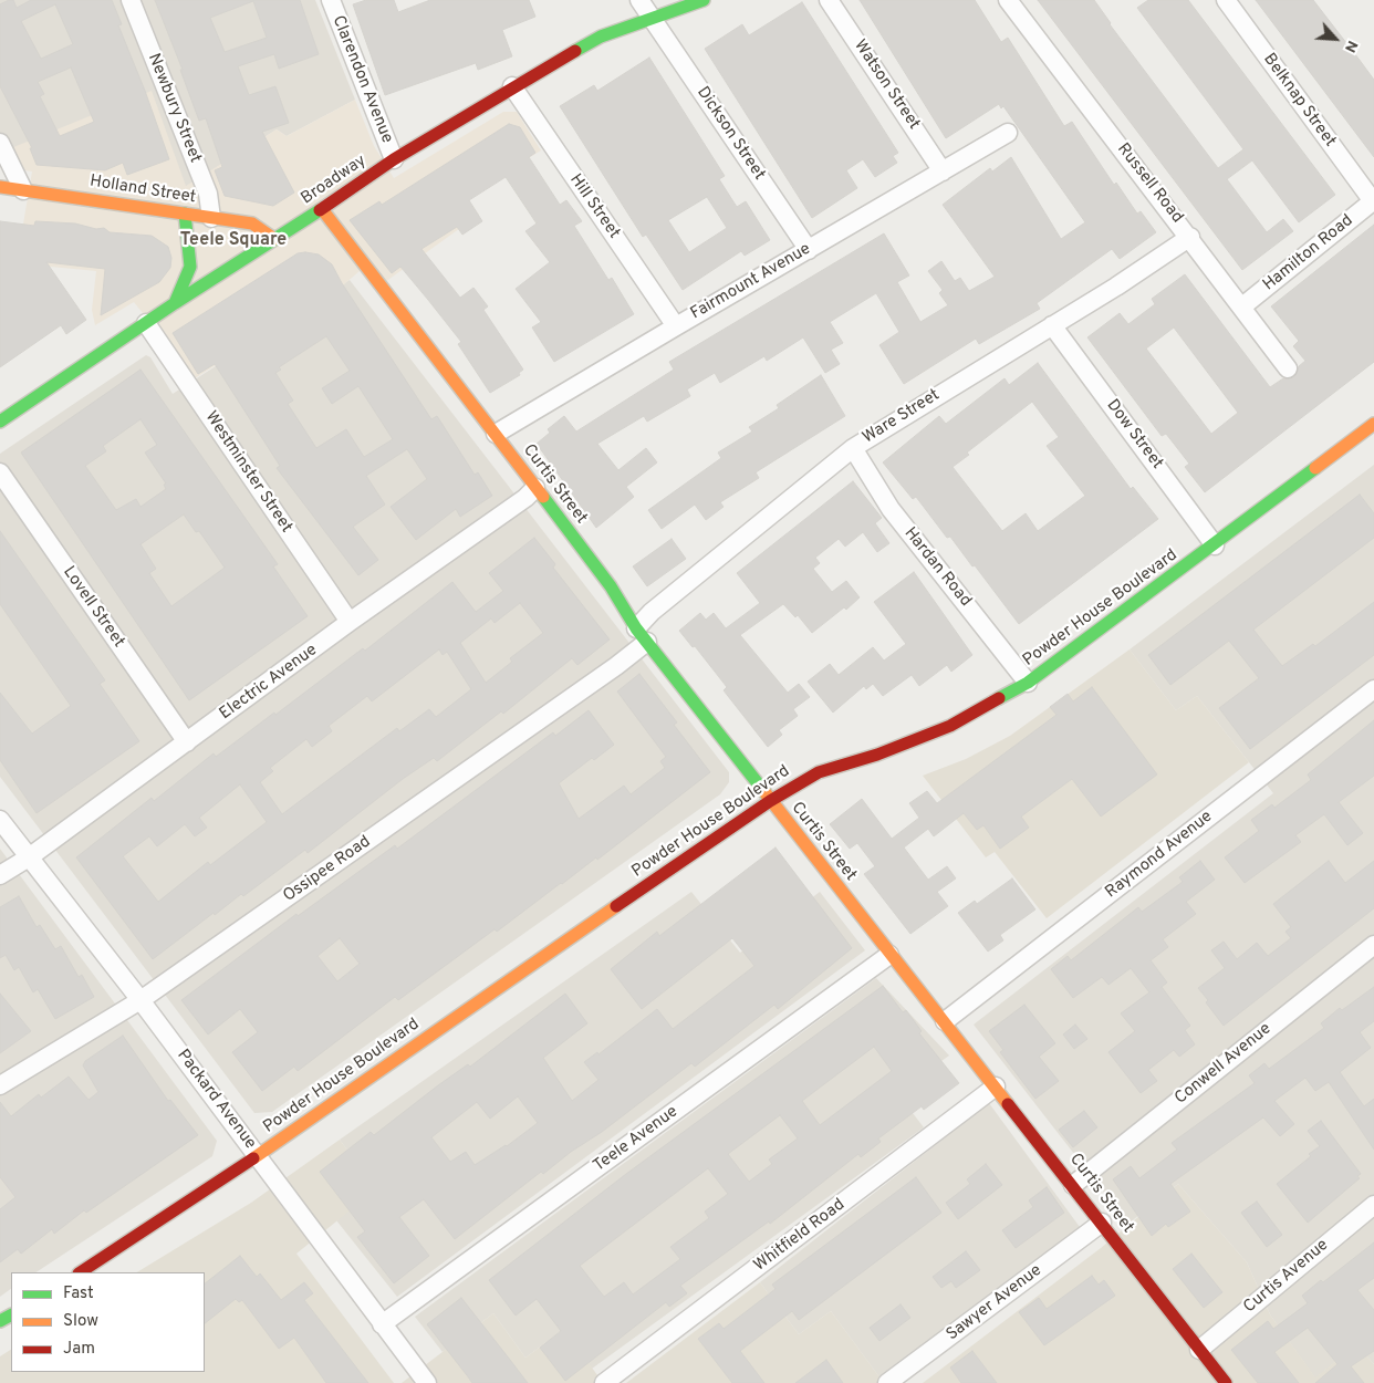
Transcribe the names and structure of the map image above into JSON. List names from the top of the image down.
{
  "streets": {
    "main road": [
      "Broadway",
      "Holland Street",
      "Curtis Street",
      "Powder House Boulevard"
    ],
    "street": [
      "Clarendon Avenue",
      "Watson Street",
      "Belknap Street",
      "Newbury Street",
      "Dickson Street",
      "Russell Road",
      "Hill Street",
      "Hamilton Road",
      "Fairmount Avenue",
      "Ware Street",
      "Dow Street",
      "Westminster Street",
      "Hardan Road",
      "Lovell Street",
      "Electric Avenue",
      "Raymond Avenue",
      "Ossipee Road",
      "Conwell Avenue",
      "Packard Avenue",
      "Teele Avenue",
      "Whitfield Road",
      "Curtis Avenue",
      "Sawyer Avenue"
    ]
  },
  "crossings": [
    ["Clarendon Avenue", "Broadway"],
    ["Watson Street", "Fairmount Avenue"],
    ["Belknap Street", "Hamilton Road"],
    ["Newbury Street", "Holland Street"],
    ["Dickson Street", "Broadway"],
    ["Dickson Street", "Fairmount Avenue"],
    ["Broadway", "Holland Street"],
    ["Broadway", "Hill Street"],
    ["Broadway", "Westminster Street"],
    ["Broadway", "Curtis Street"],
    ["Russell Road", "Hamilton Road"],
    ["Russell Road", "Ware Street"],
    ["Hill Street", "Fairmount Avenue"],
    ["Fairmount Avenue", "Curtis Street"],
    ["Ware Street", "Dow Street"],
    ["Ware Street", "Curtis Street"],
    ["Ware Street", "Hardan Road"],
    ["Ware Street", "Ossipee Road"],
    ["Dow Street", "Powder House Boulevard"],
    ["Westminster Street", "Electric Avenue"],
    ["Curtis Street", "Powder House Boulevard"],
    ["Curtis Street", "Electric Avenue"],
    ["Curtis Street", "Raymond Avenue"],
    ["Curtis Street", "Ossipee Road"],
    ["Curtis Street", "Conwell Avenue"],
    ["Curtis Street", "Teele Avenue"],
    ["Curtis Street", "Whitfield Road"],
    ["Curtis Street", "Curtis Avenue"],
    ["Curtis Street", "Sawyer Avenue"],
    ["Hardan Road", "Powder House Boulevard"],
    ["Lovell Street", "Electric Avenue"],
    ["Powder House Boulevard", "Packard Avenue"],
    ["Electric Avenue", "Packard Avenue"],
    ["Ossipee Road", "Packard Avenue"],
    ["Packard Avenue", "Teele Avenue"]
  ],
  "districts": ["Teele Square"],
  "legend": ["Fast", "Slow", "Jam"],
  "north": "bottom right"
}
